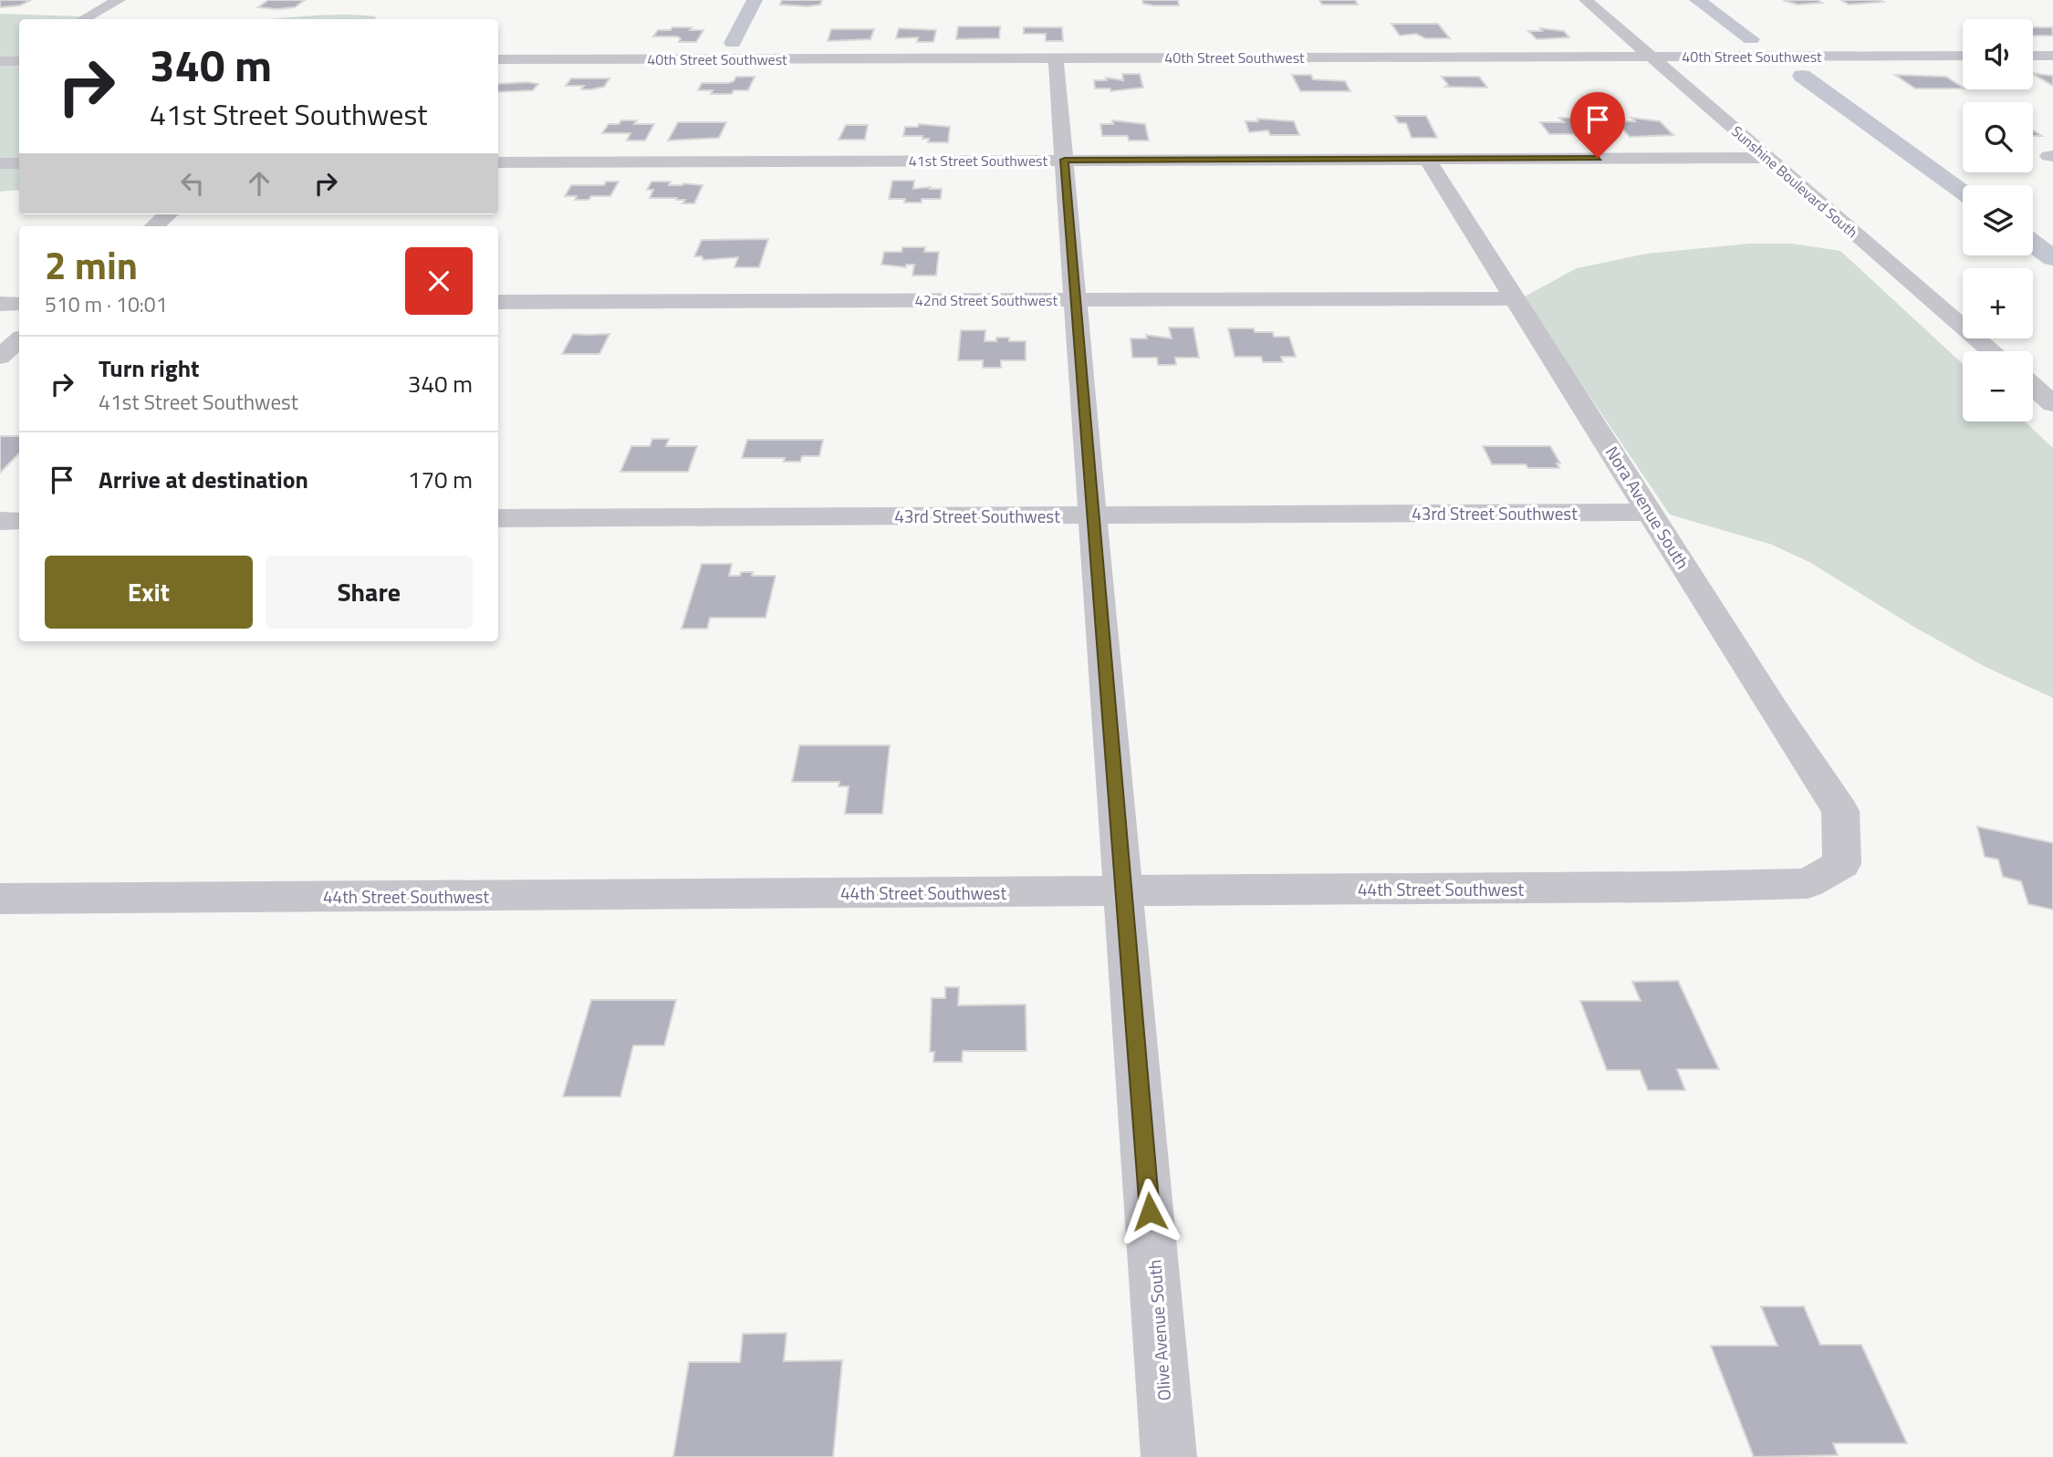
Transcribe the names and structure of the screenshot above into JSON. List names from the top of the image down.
{
  "streets": {
    "street": [
      "40th Street Southwest",
      "41st Street Southwest",
      "Sunshine Boulevard South",
      "42nd Street Southwest",
      "Nora Avenue South",
      "43rd Street Southwest",
      "44th Street Southwest",
      "Olive Avenue South"
    ]
  },
  "crossings": [
    ["40th Street Southwest", "Sunshine Boulevard South"],
    ["40th Street Southwest", "Olive Avenue South"],
    ["41st Street Southwest", "Sunshine Boulevard South"],
    ["41st Street Southwest", "Nora Avenue South"],
    ["41st Street Southwest", "Olive Avenue South"],
    ["42nd Street Southwest", "Nora Avenue South"],
    ["42nd Street Southwest", "Olive Avenue South"],
    ["Nora Avenue South", "43rd Street Southwest"],
    ["Nora Avenue South", "44th Street Southwest"],
    ["43rd Street Southwest", "Olive Avenue South"],
    ["44th Street Southwest", "Olive Avenue South"]
  ],
  "page": {
    "map_buttons": ["+", "−"],
    "turn": ["340 m", "41st Street Southwest"],
    "heading": ["2 min", "510 m · 10:01"],
    "list": [
      {
        "name": "Turn right",
        "note": "41st Street Southwest",
        "value": "340 m"
      },
      {
        "name": "Arrive at destination",
        "value": "170 m"
      }
    ],
    "buttons": ["Exit", "Share"]
  }
}
